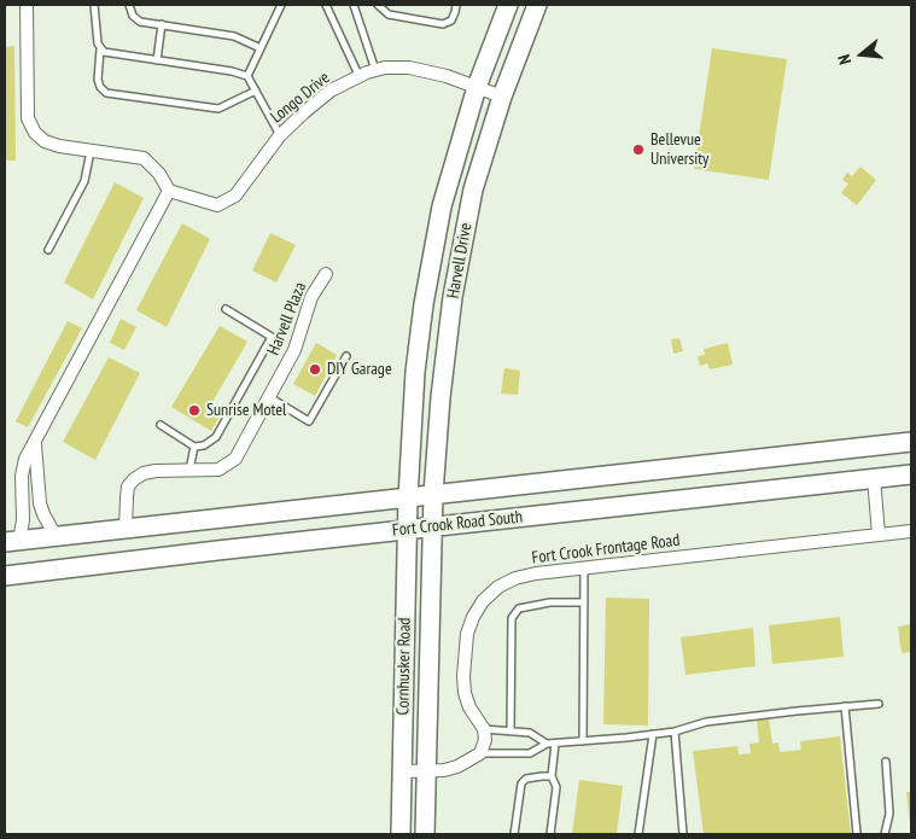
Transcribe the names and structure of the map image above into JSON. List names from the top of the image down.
{
  "streets": {
    "main road": ["Harvell Drive", "Fort Crook Road South", "Cornhusker Road"],
    "street": ["Longo Drive", "Harvell Plaza", "Fort Crook Frontage Road"]
  },
  "crossings": [
    ["Longo Drive", "Harvell Drive"],
    ["Harvell Drive", "Fort Crook Road South"],
    ["Harvell Drive", "Cornhusker Road"],
    ["Harvell Plaza", "Fort Crook Road South"],
    ["Fort Crook Road South", "Cornhusker Road"]
  ],
  "places": ["Bellevue University", "DIY Garage", "Sunrise Motel"],
  "north": "left"
}
